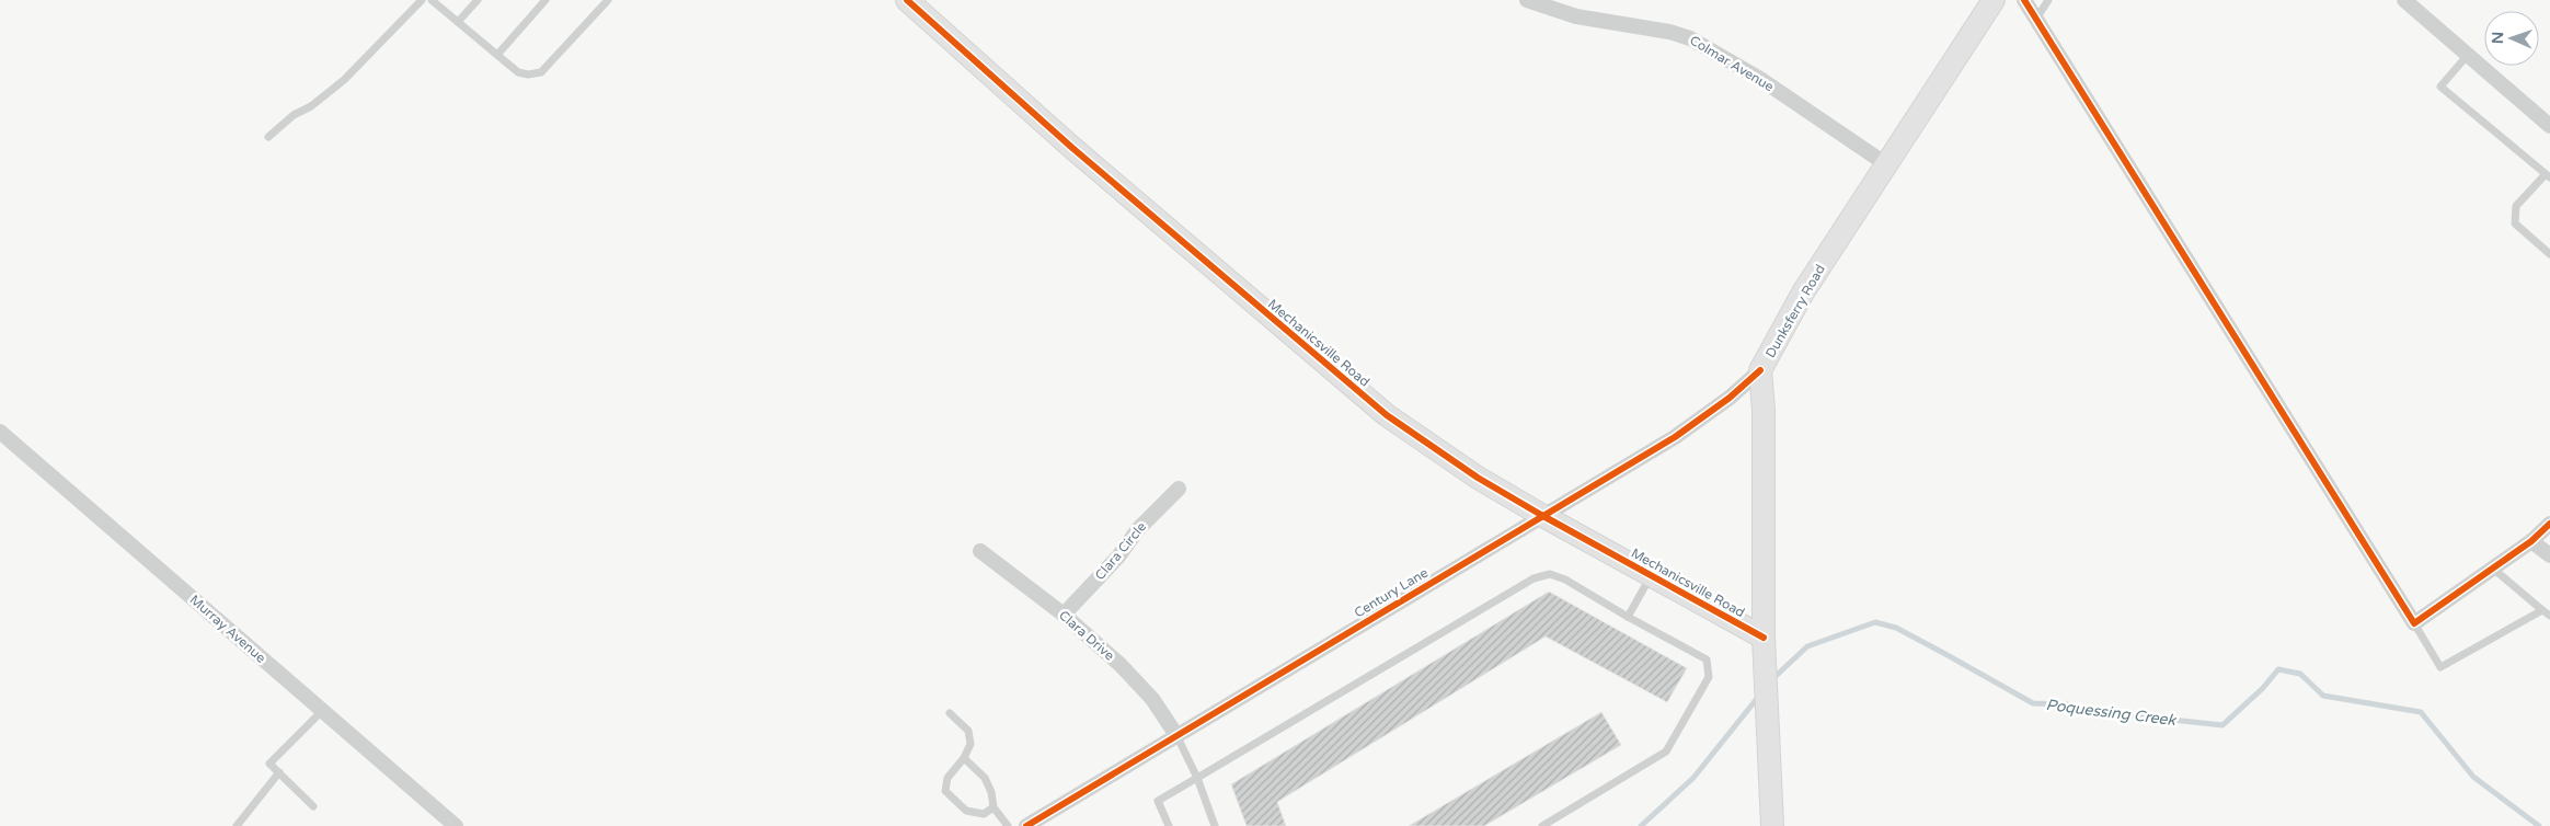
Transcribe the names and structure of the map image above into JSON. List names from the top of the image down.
{
  "streets": {
    "street": [
      "Colmar Avenue",
      "Dunksferry Road",
      "Mechanicsville Road",
      "Clara Circle",
      "Century Lane",
      "Murray Avenue",
      "Clara Drive"
    ]
  },
  "crossings": [
    ["Colmar Avenue", "Dunksferry Road"],
    ["Dunksferry Road", "Mechanicsville Road"],
    ["Dunksferry Road", "Century Lane"],
    ["Mechanicsville Road", "Century Lane"],
    ["Clara Circle", "Clara Drive"],
    ["Century Lane", "Clara Drive"]
  ],
  "water": ["Poquessing Creek"],
  "north": "left"
}
